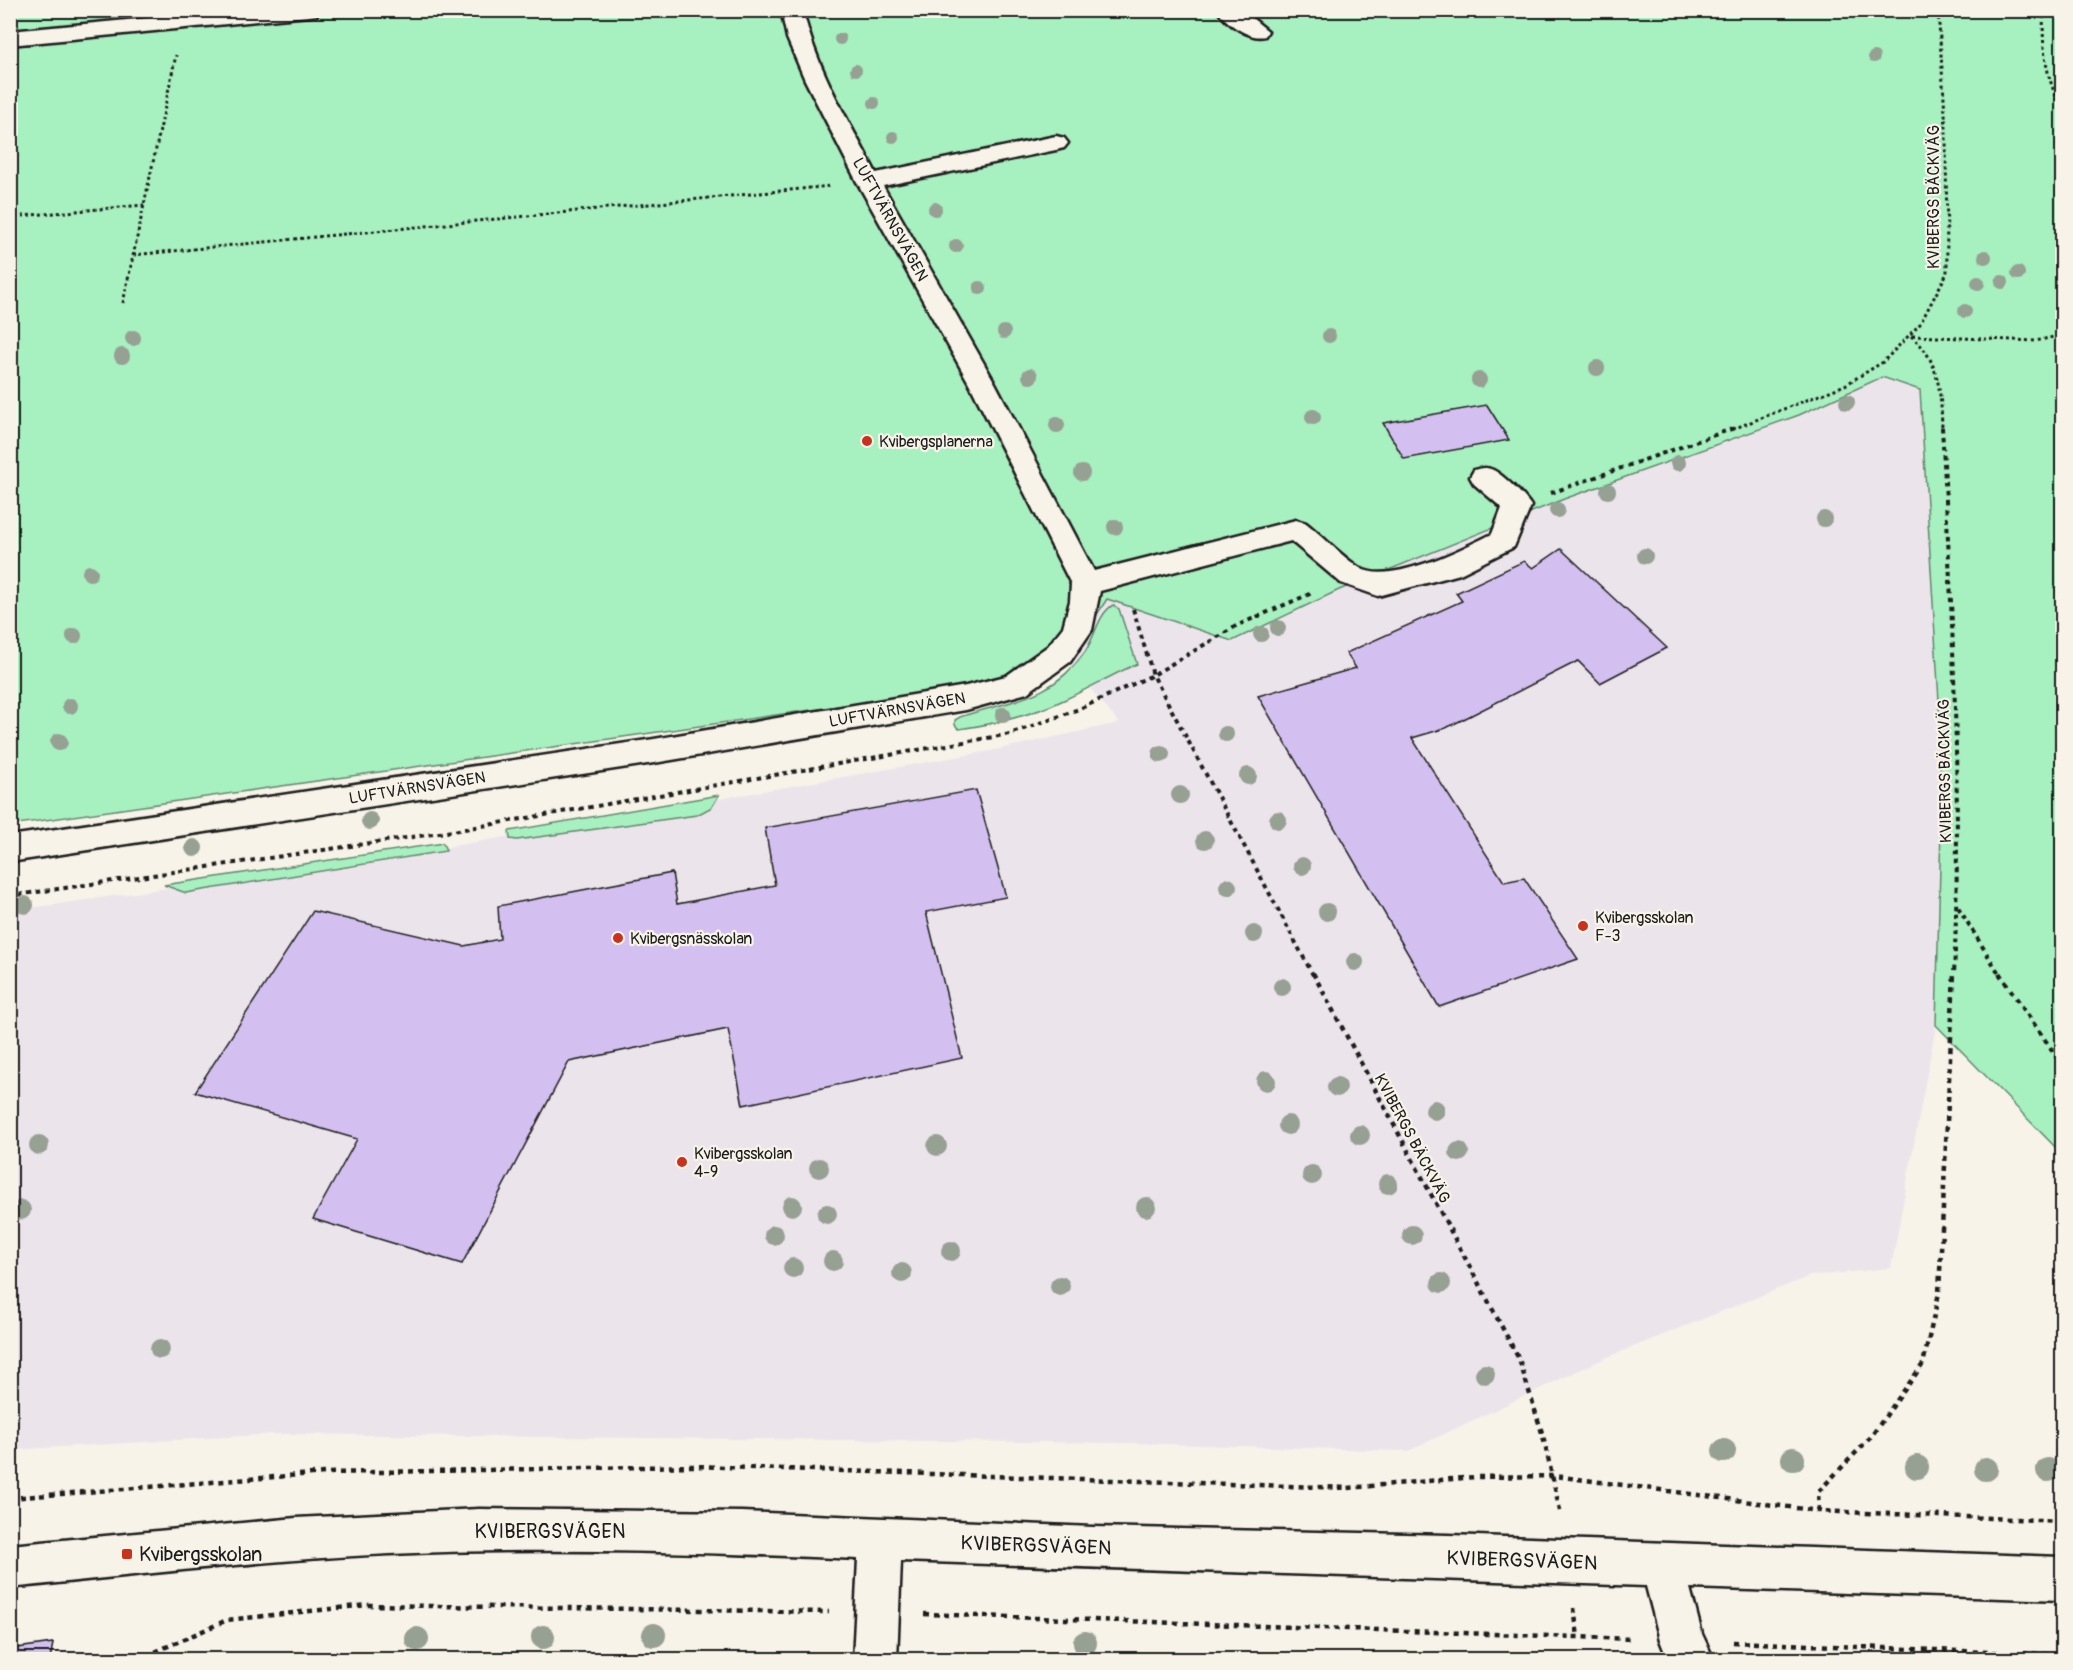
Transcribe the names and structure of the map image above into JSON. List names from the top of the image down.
{
  "streets": {
    "street": ["LUFTVÄRNSVÄGEN", "KVIBERGSVÄGEN"],
    "path": ["KVIBERGS BÄCKVÄG"]
  },
  "crossings": [
    ["KVIBERGS BÄCKVÄG", "KVIBERGSVÄGEN"]
  ],
  "places": {
    "other": [
      "Kvibergsplanerna",
      "Kvibergsskolan F-3",
      "Kvibergsnässkolan",
      "Kvibergsskolan 4-9"
    ],
    "transit": ["Kvibergsskolan"]
  }
}
